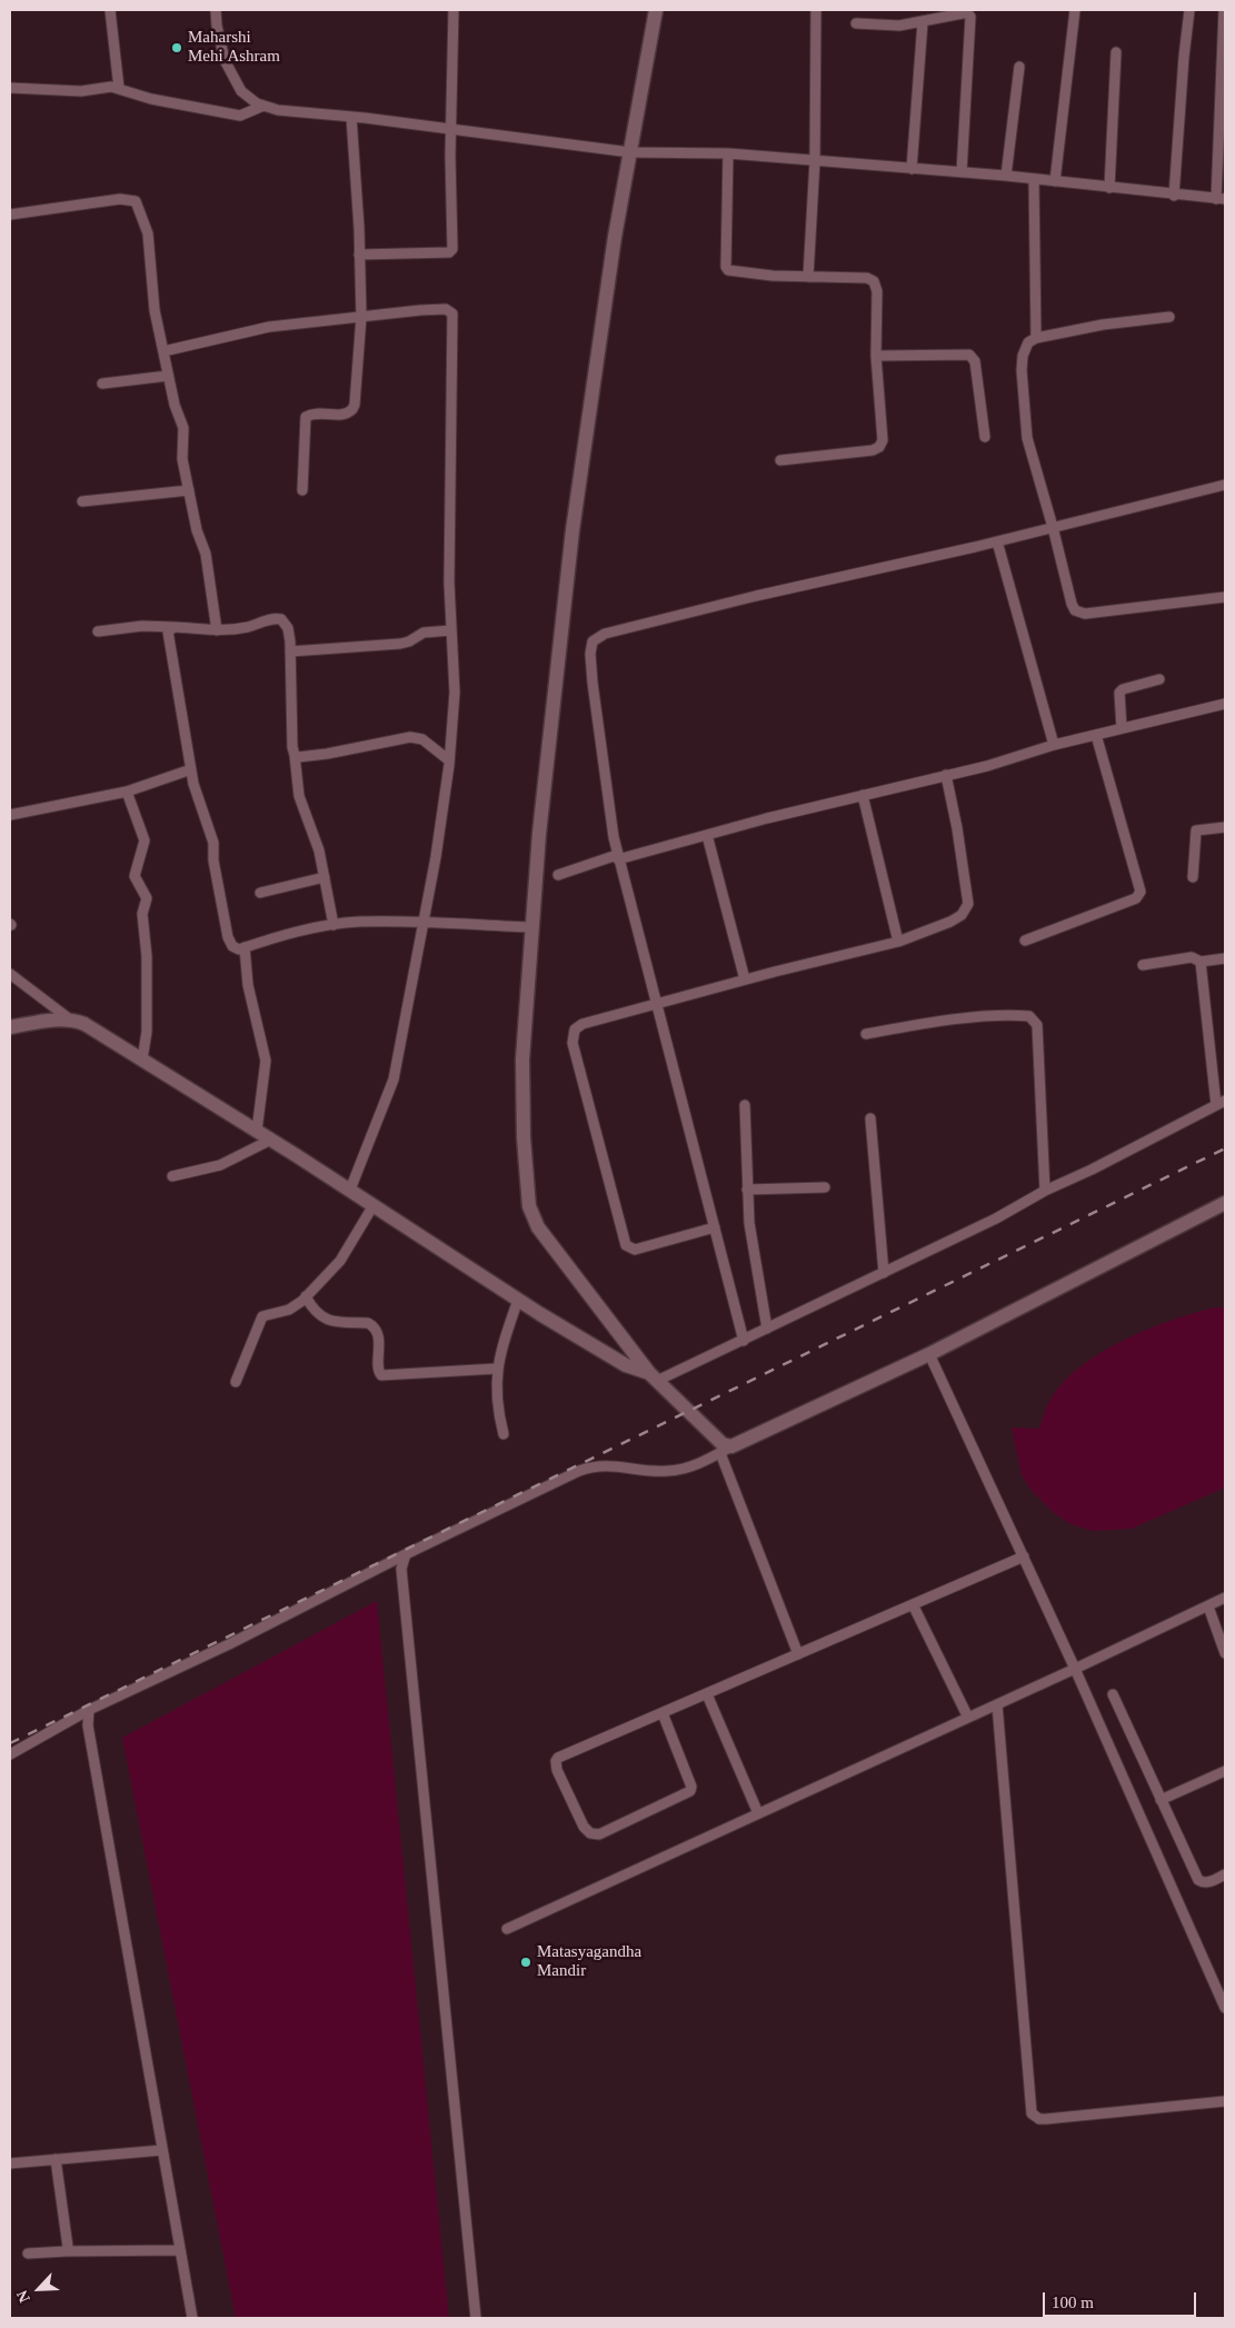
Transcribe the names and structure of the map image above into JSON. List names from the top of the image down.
{
  "places": ["Maharshi Mehi Ashram", "Matasyagandha Mandir"],
  "scale_bar": "100 m",
  "north": "bottom left"
}
